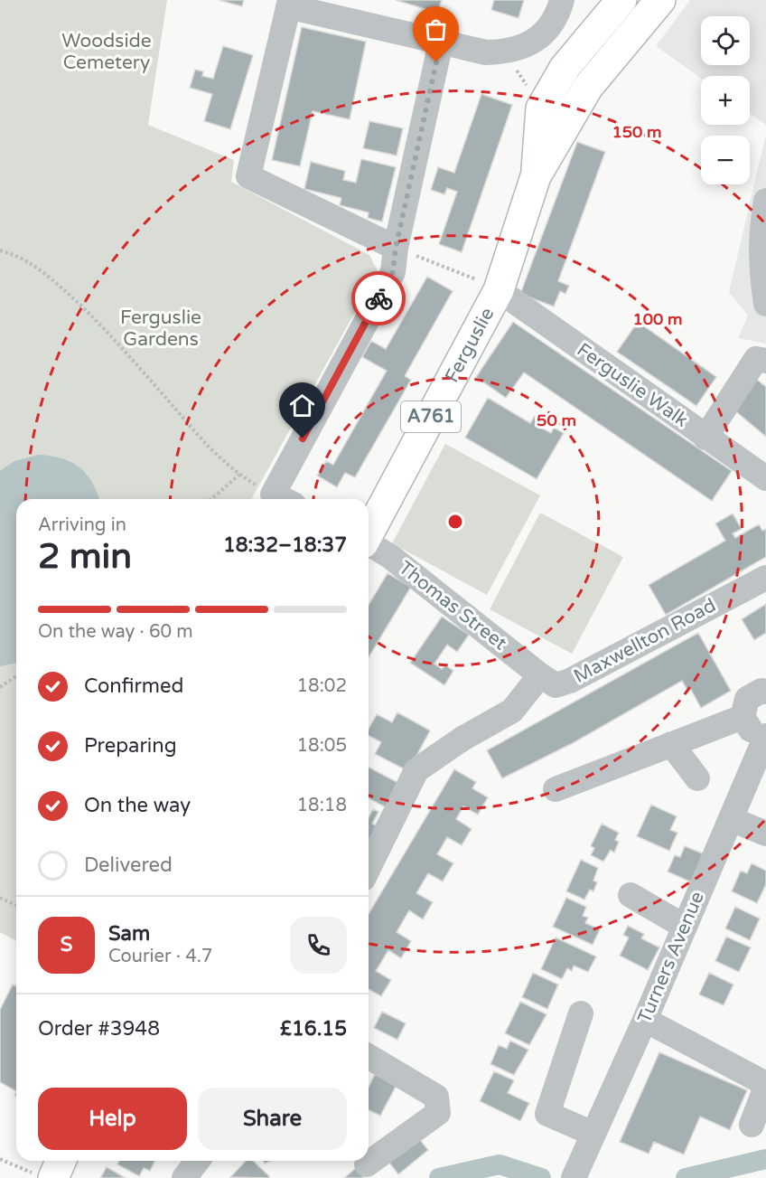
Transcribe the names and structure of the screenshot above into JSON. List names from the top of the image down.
{
  "streets": {
    "main road": ["Ferguslie", "A761"],
    "street": [
      "Ferguslie Walk",
      "Thomas Street",
      "Maxwellton Road",
      "Turners Avenue"
    ]
  },
  "crossings": [
    ["Ferguslie", "Ferguslie Walk"],
    ["Ferguslie", "A761"],
    ["Ferguslie Walk", "A761"],
    ["Thomas Street", "Maxwellton Road"]
  ],
  "parks": ["Woodside Cemetery", "Ferguslie Gardens"],
  "page": {
    "map_buttons": ["+", "−"],
    "heading": ["2 min", "Arriving in", "18:32–18:37"],
    "panel": [
      "Sam",
      "Courier · 4.7",
      "Order #3948",
      "£16.15"
    ],
    "bar": "On the way · 60 m",
    "list": [
      ["Confirmed", "18:02"],
      ["Preparing", "18:05"],
      ["On the way", "18:18"],
      "Delivered"
    ],
    "round": "S",
    "buttons": ["Help", "Share"]
  },
  "rings": ["150 m", "100 m", "50 m"]
}
